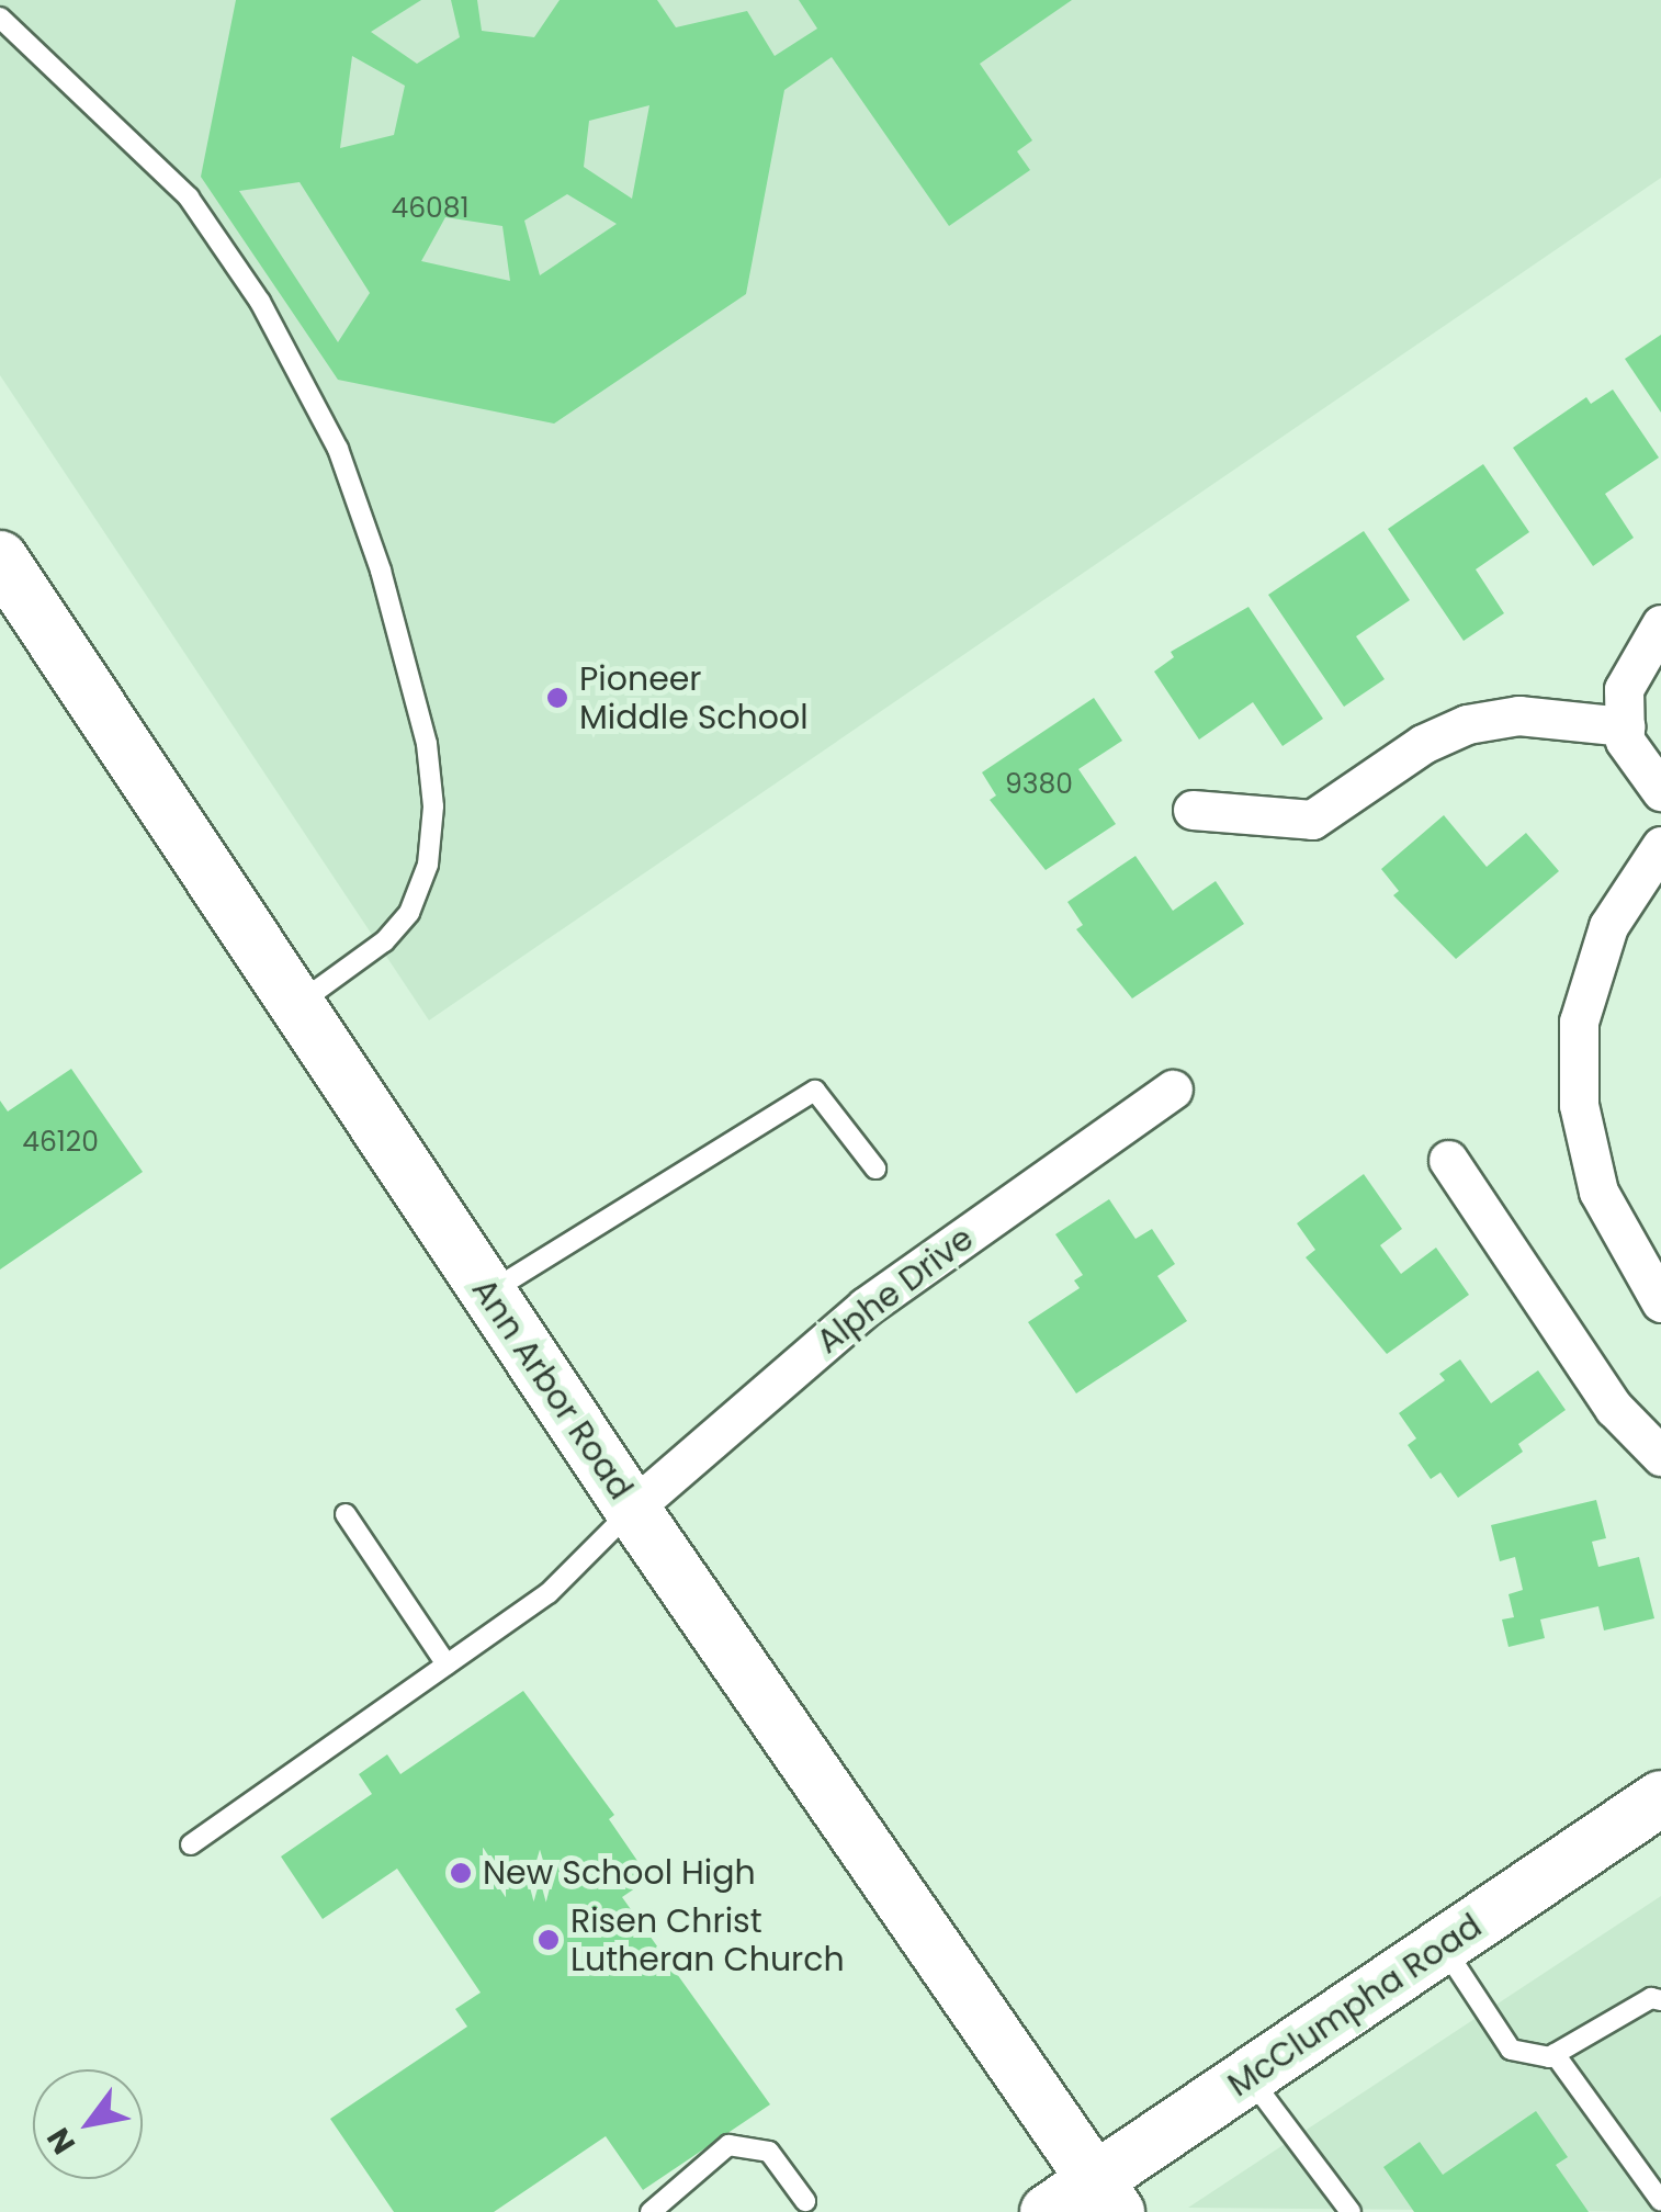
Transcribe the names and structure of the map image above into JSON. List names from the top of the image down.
{
  "streets": {
    "main road": ["Ann Arbor Road", "McClumpha Road"],
    "street": ["Alphe Drive"]
  },
  "crossings": [
    ["Alphe Drive", "Ann Arbor Road"],
    ["Ann Arbor Road", "McClumpha Road"]
  ],
  "places": ["Pioneer Middle School", "New School High", "Risen Christ Lutheran Church"],
  "house_numbers": ["46081", "9380", "46120"],
  "north": "bottom left"
}
